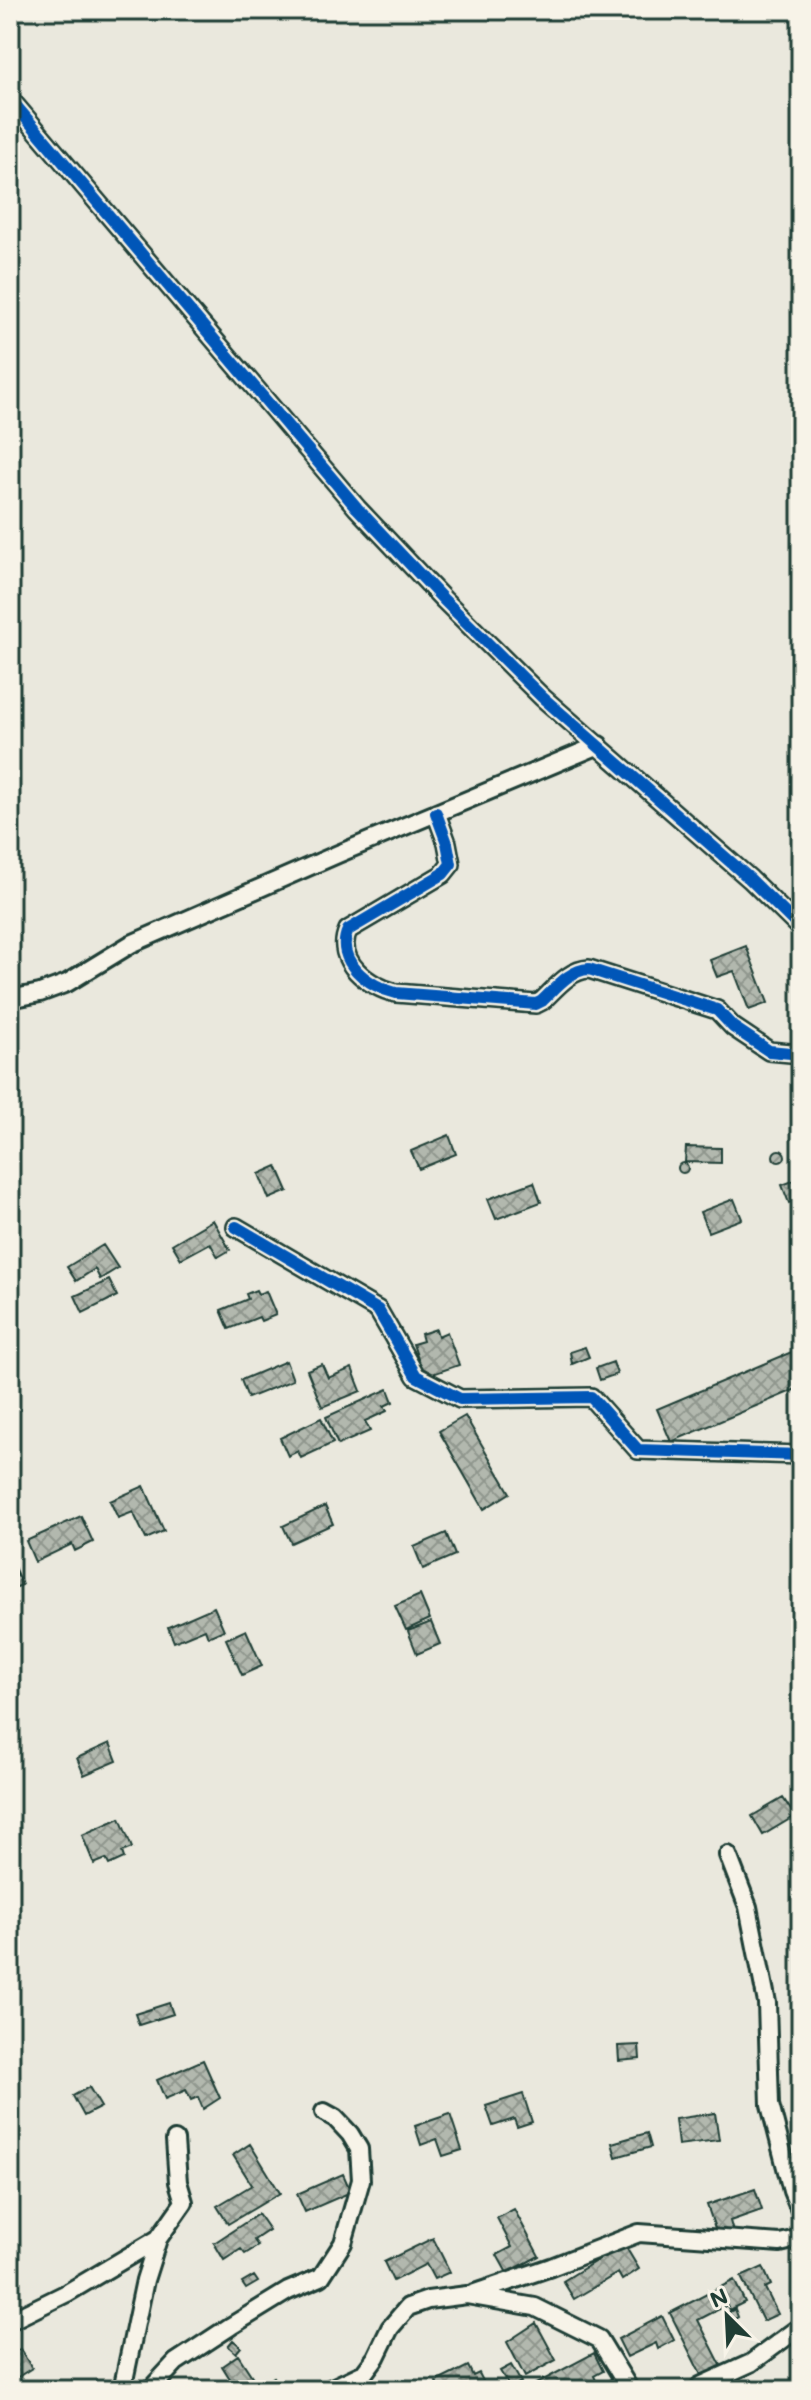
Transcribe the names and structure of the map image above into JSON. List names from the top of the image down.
{
  "north": "top left"
}
